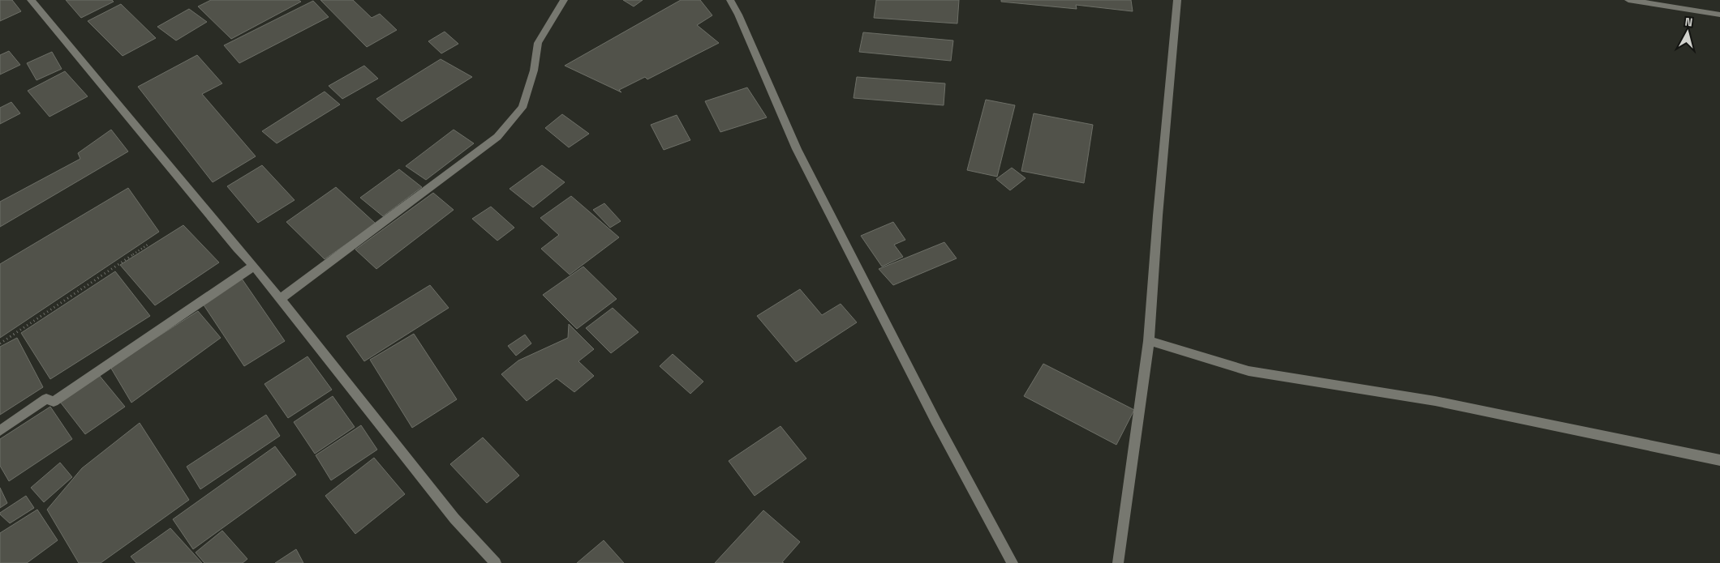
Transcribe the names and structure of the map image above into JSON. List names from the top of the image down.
{
  "north": "top"
}
